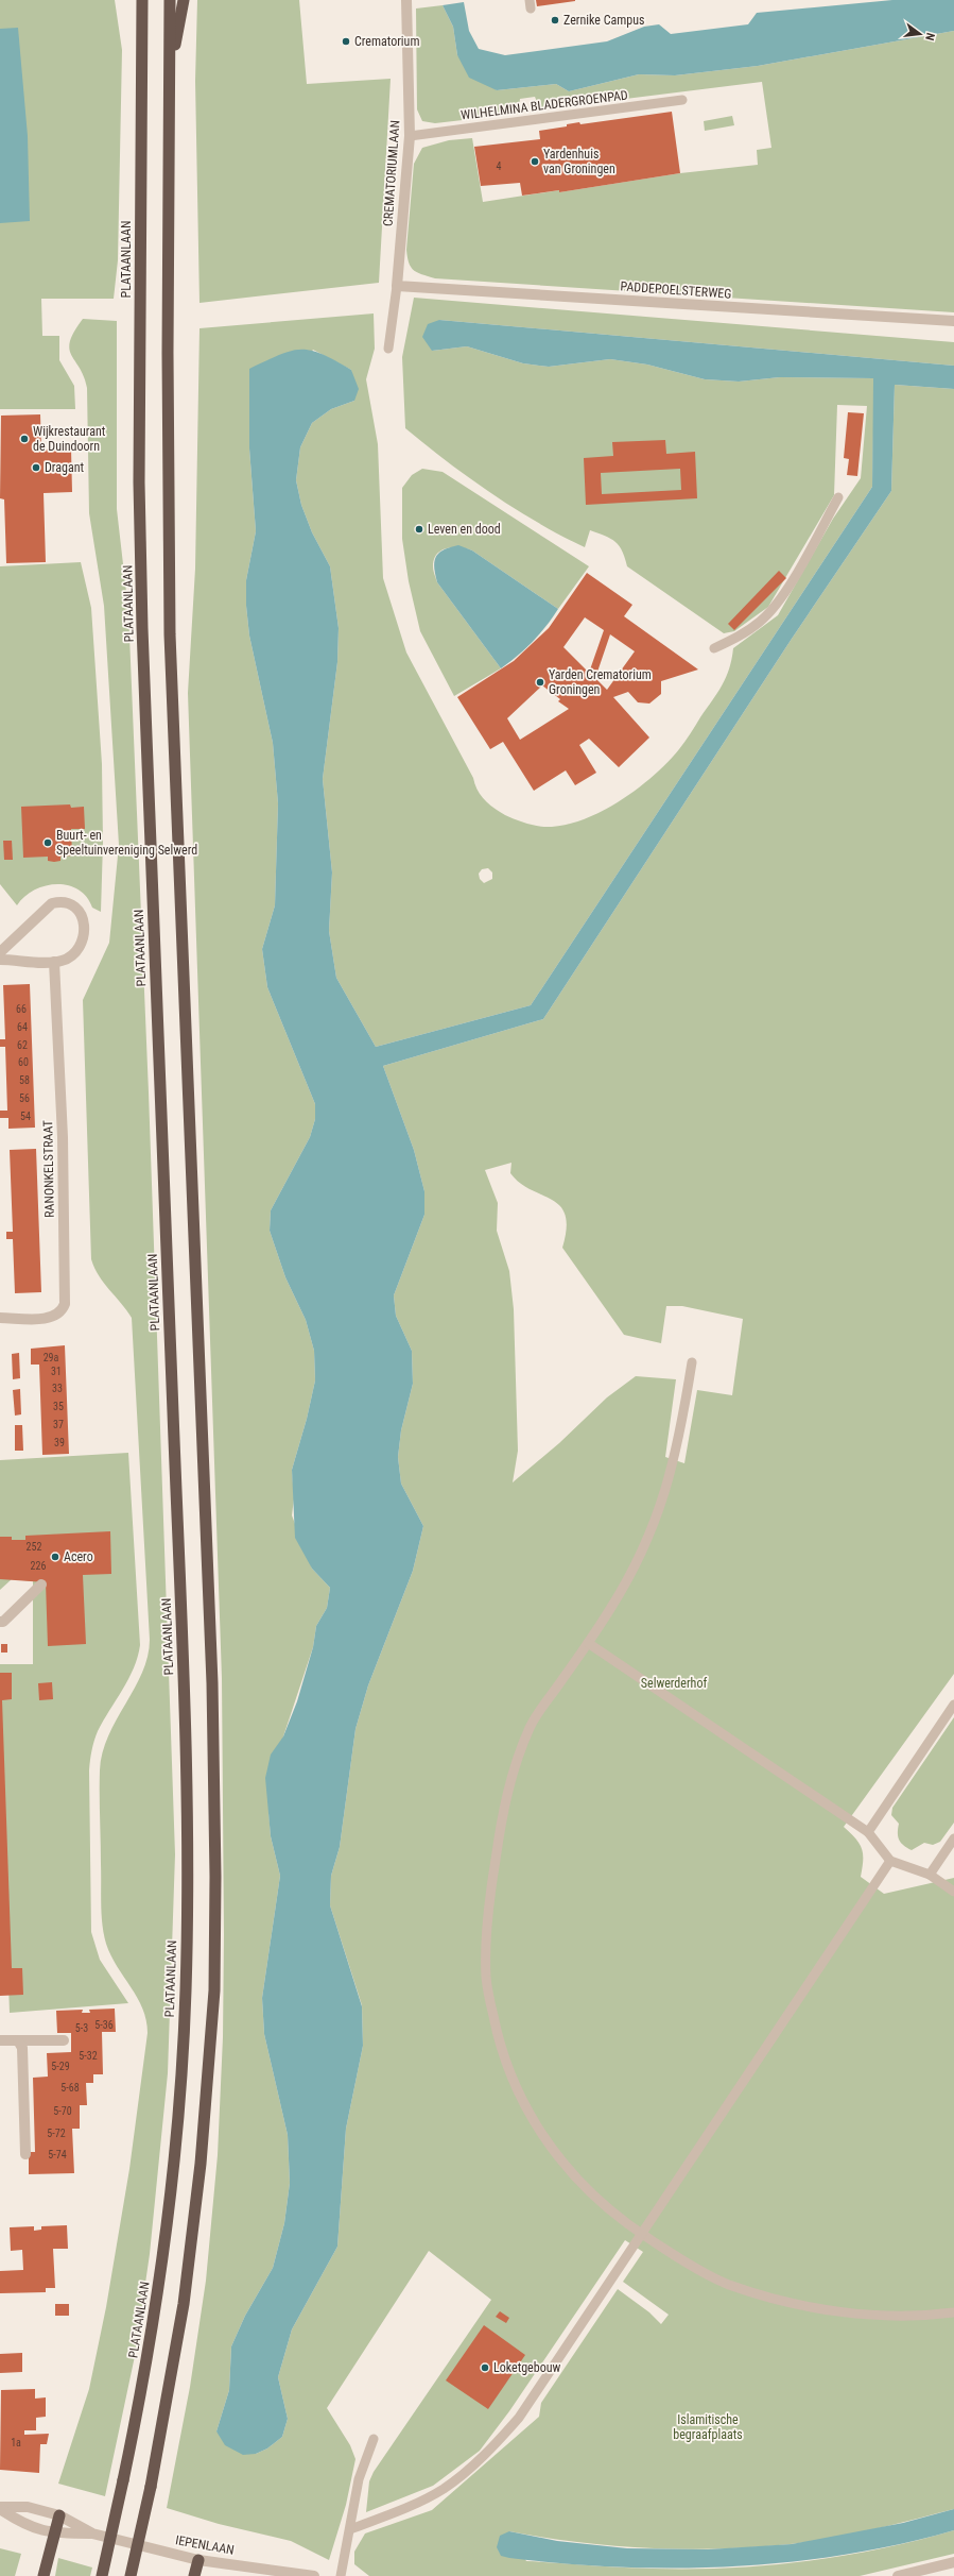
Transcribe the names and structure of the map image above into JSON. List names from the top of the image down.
{
  "streets": {
    "highway": ["PLATAANLAAN"],
    "street": [
      "CREMATORIUMLAAN",
      "PADDEPOELSTERWEG",
      "RANONKELSTRAAT",
      "IEPENLAAN"
    ],
    "lane": ["WILHELMINA BLADERGROENPAD"]
  },
  "crossings": [
    ["WILHELMINA BLADERGROENPAD", "CREMATORIUMLAAN"],
    ["CREMATORIUMLAAN", "PADDEPOELSTERWEG"]
  ],
  "parks": ["Selwerderhof", "Islamitische begraafplaats"],
  "places": [
    "Zernike Campus",
    "Crematorium",
    "Yardenhuis van Groningen",
    "Wijkrestaurant de Duindoorn",
    "Dragant",
    "Leven en dood",
    "Yarden Crematorium Groningen",
    "Buurt- en Speeltuinvereniging Selwerd",
    "Acero",
    "Loketgebouw"
  ],
  "house_numbers": [
    "4",
    "66",
    "64",
    "62",
    "60",
    "58",
    "56",
    "54",
    "29a",
    "31",
    "33",
    "35",
    "37",
    "39",
    "252",
    "226",
    "5-36",
    "5-3",
    "5-32",
    "5-29",
    "5-68",
    "5-70",
    "5-72",
    "5-74",
    "1a"
  ],
  "north": "right"
}
